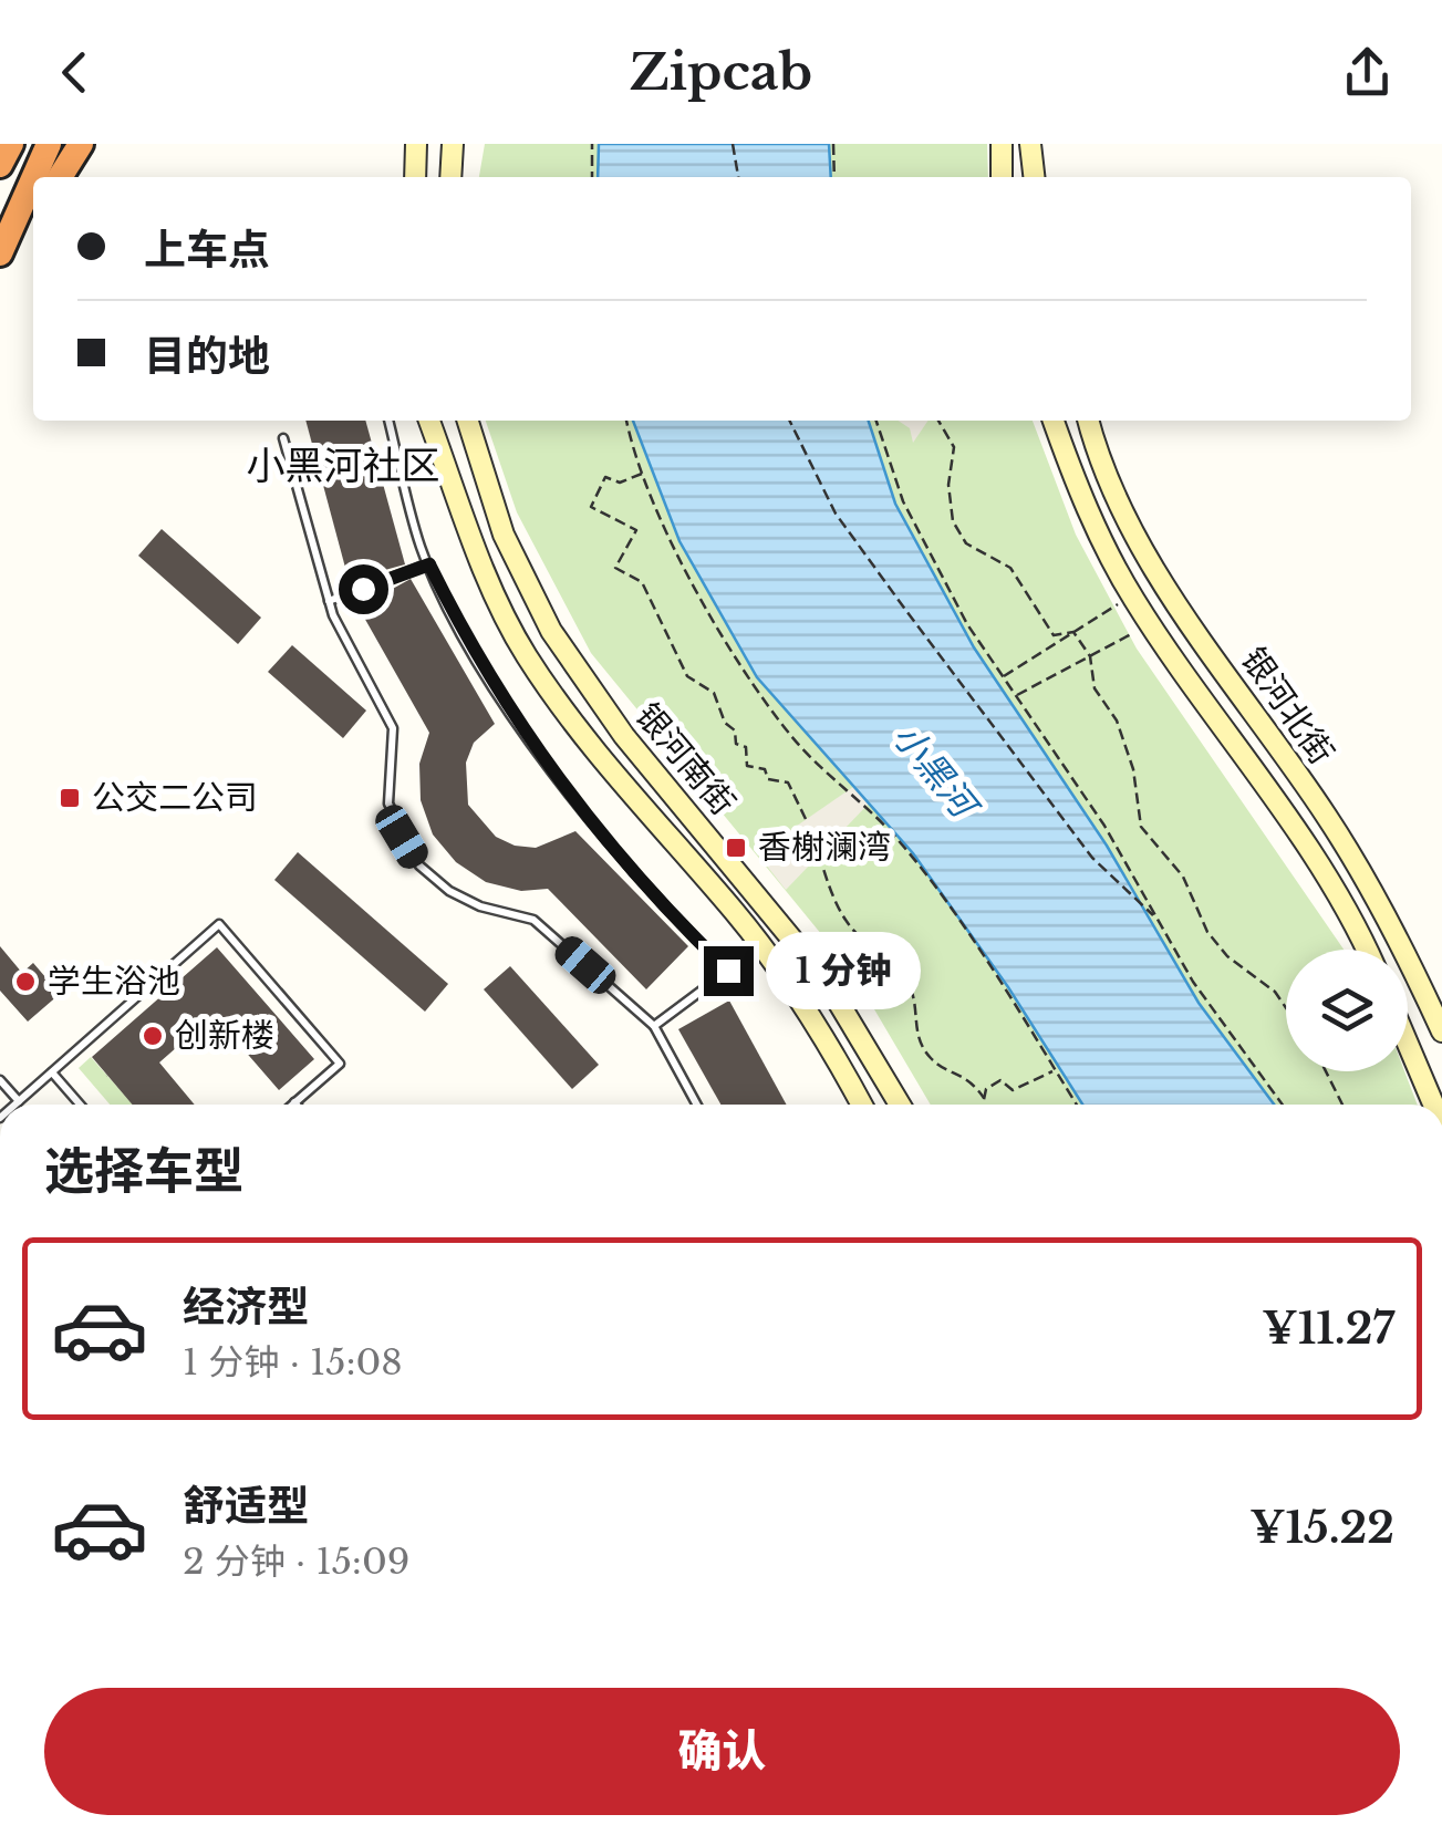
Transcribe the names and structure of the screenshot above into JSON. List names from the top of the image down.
{
  "streets": {
    "main road": ["银河北街", "银河南街"]
  },
  "districts": ["小黑河社区"],
  "water": ["小黑河"],
  "places": {
    "transit": ["公交二公司", "香榭澜湾"],
    "other": ["学生浴池", "创新楼"]
  },
  "page": {
    "header": "Zipcab",
    "banner": ["上车点", "目的地"],
    "bubble": "1 分钟",
    "heading": "选择车型",
    "list": [
      {
        "name": "经济型",
        "note": "1 分钟 · 15:08",
        "value": "¥11.27"
      },
      {
        "name": "舒适型",
        "note": "2 分钟 · 15:09",
        "value": "¥15.22"
      }
    ],
    "buttons": "确认"
  }
}
